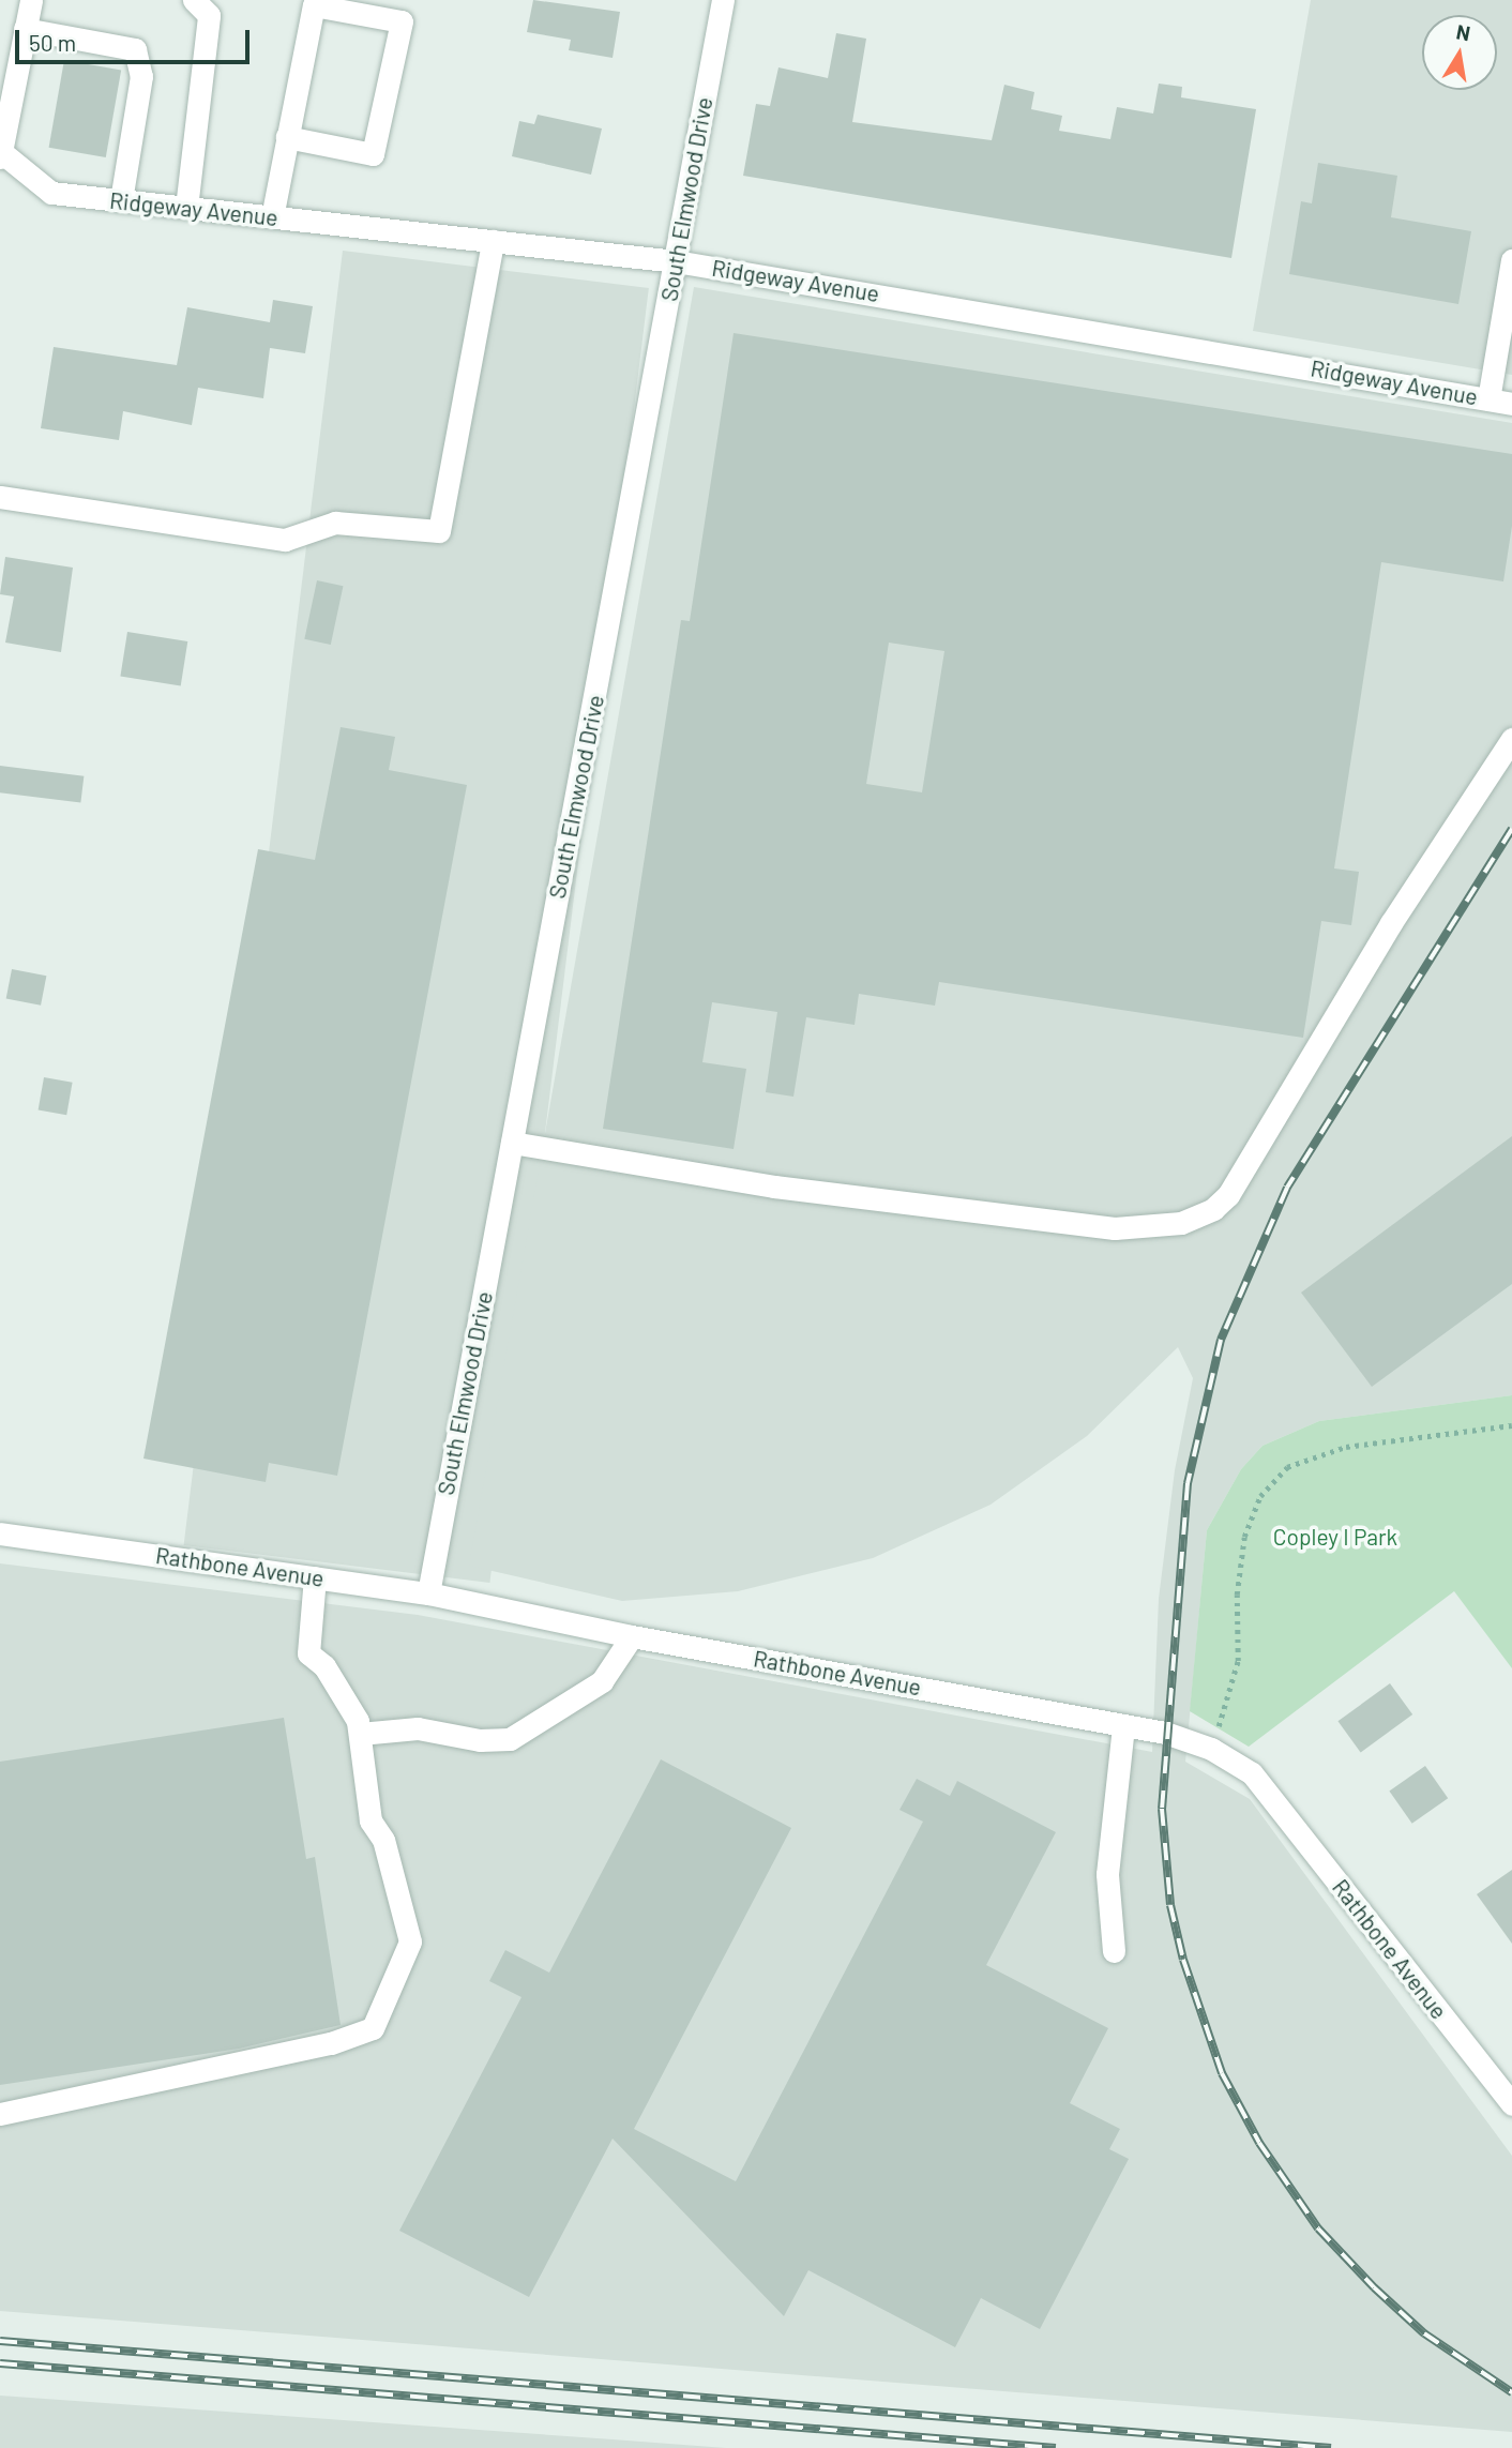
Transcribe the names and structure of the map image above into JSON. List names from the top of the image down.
{
  "streets": {
    "street": ["South Elmwood Drive", "Ridgeway Avenue", "Rathbone Avenue"]
  },
  "crossings": [
    ["South Elmwood Drive", "Ridgeway Avenue"],
    ["South Elmwood Drive", "Rathbone Avenue"]
  ],
  "parks": ["Copley I Park"],
  "scale_bar": "50 m",
  "north": "top"
}
